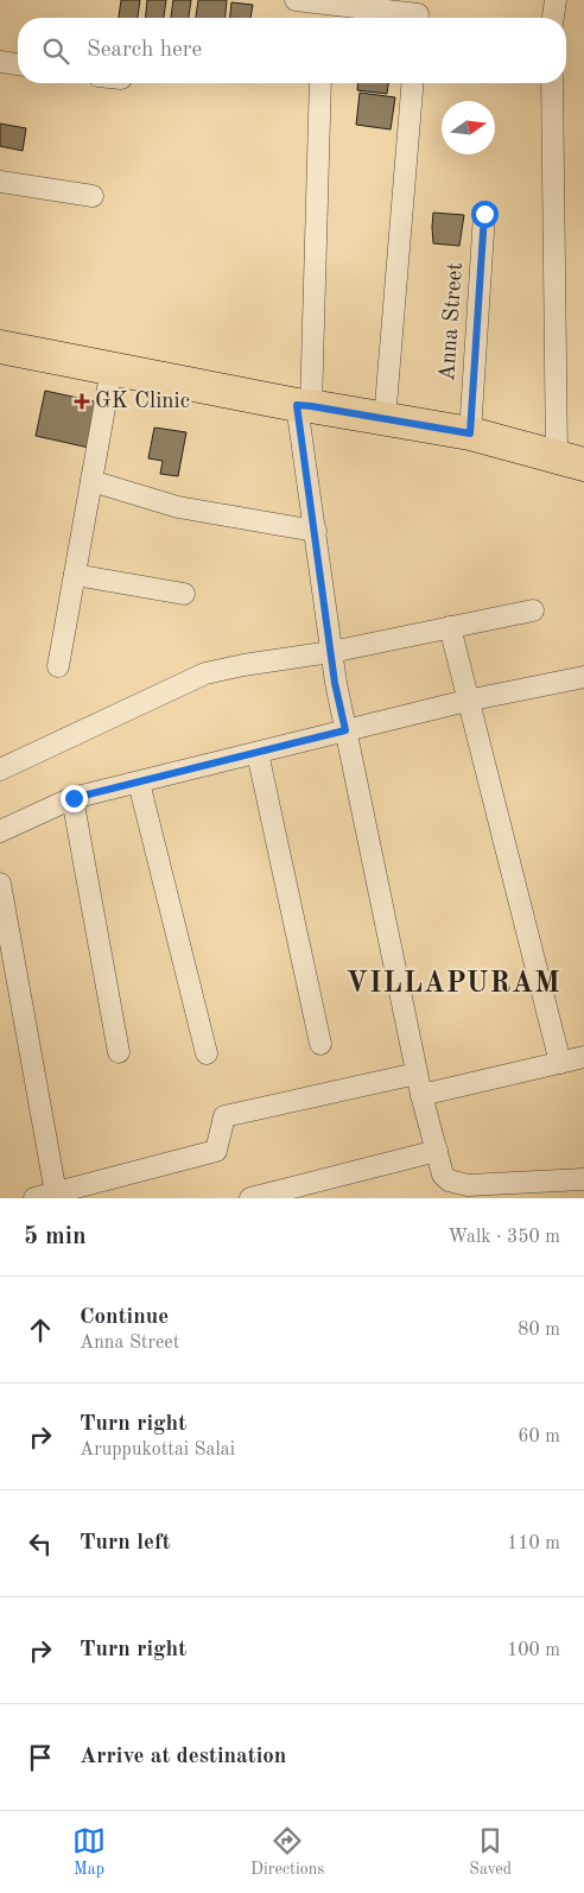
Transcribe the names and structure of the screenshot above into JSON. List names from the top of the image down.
{
  "streets": {
    "street": ["Anna Street"]
  },
  "districts": ["VILLAPURAM"],
  "places": {
    "health": ["GK Clinic"]
  },
  "north": "right",
  "page": {
    "search": "Search here",
    "heading": ["5 min", "Walk · 350 m"],
    "list": [
      ["Continue", "Anna Street", "80 m"],
      ["Turn right", "Aruppukottai Salai", "60 m"],
      ["Turn left", "110 m"],
      ["Turn right", "100 m"],
      "Arrive at destination"
    ],
    "nav": ["Map", "Directions", "Saved"]
  }
}
